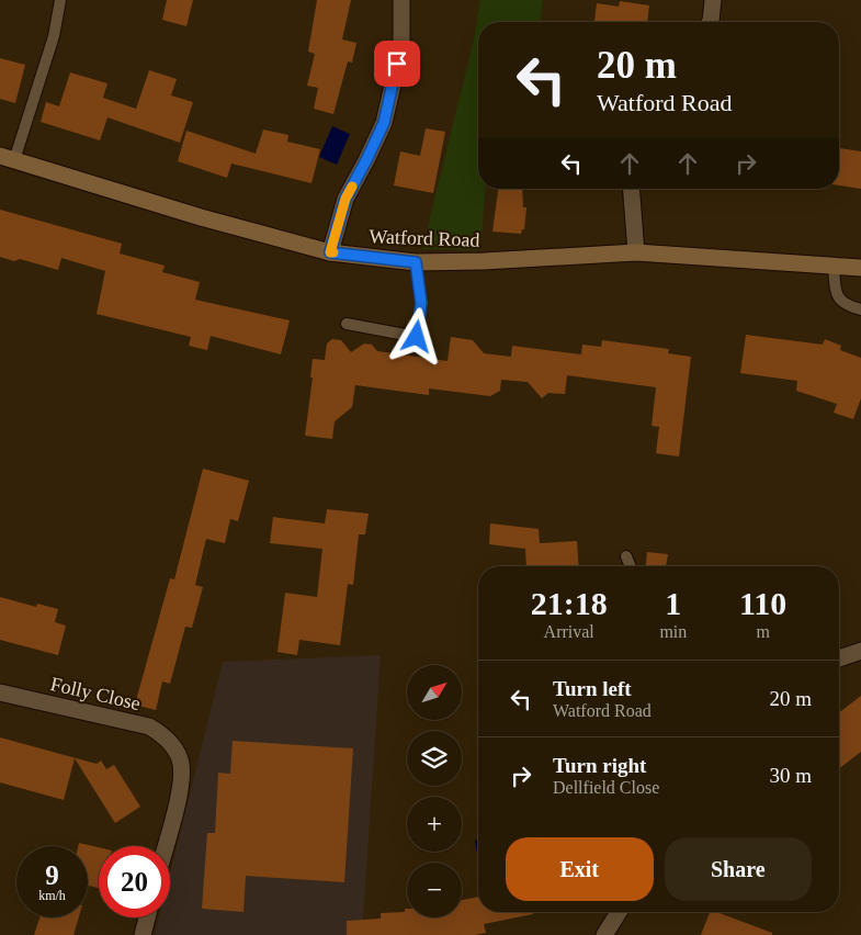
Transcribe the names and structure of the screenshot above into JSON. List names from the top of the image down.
{
  "streets": {
    "main road": ["Watford Road"],
    "street": ["Folly Close"]
  },
  "north": "top right",
  "page": {
    "turn": ["20 m", "Watford Road"],
    "eta": [
      "21:18",
      "Arrival",
      "1",
      "min",
      "110",
      "m"
    ],
    "list": [
      {
        "name": "Turn left",
        "note": "Watford Road",
        "value": "20 m"
      },
      {
        "name": "Turn right",
        "note": "Dellfield Close",
        "value": "30 m"
      }
    ],
    "map_buttons": ["+", "−"],
    "buttons": ["Exit", "Share"],
    "speed": "9 km/h",
    "limit": "20"
  }
}
